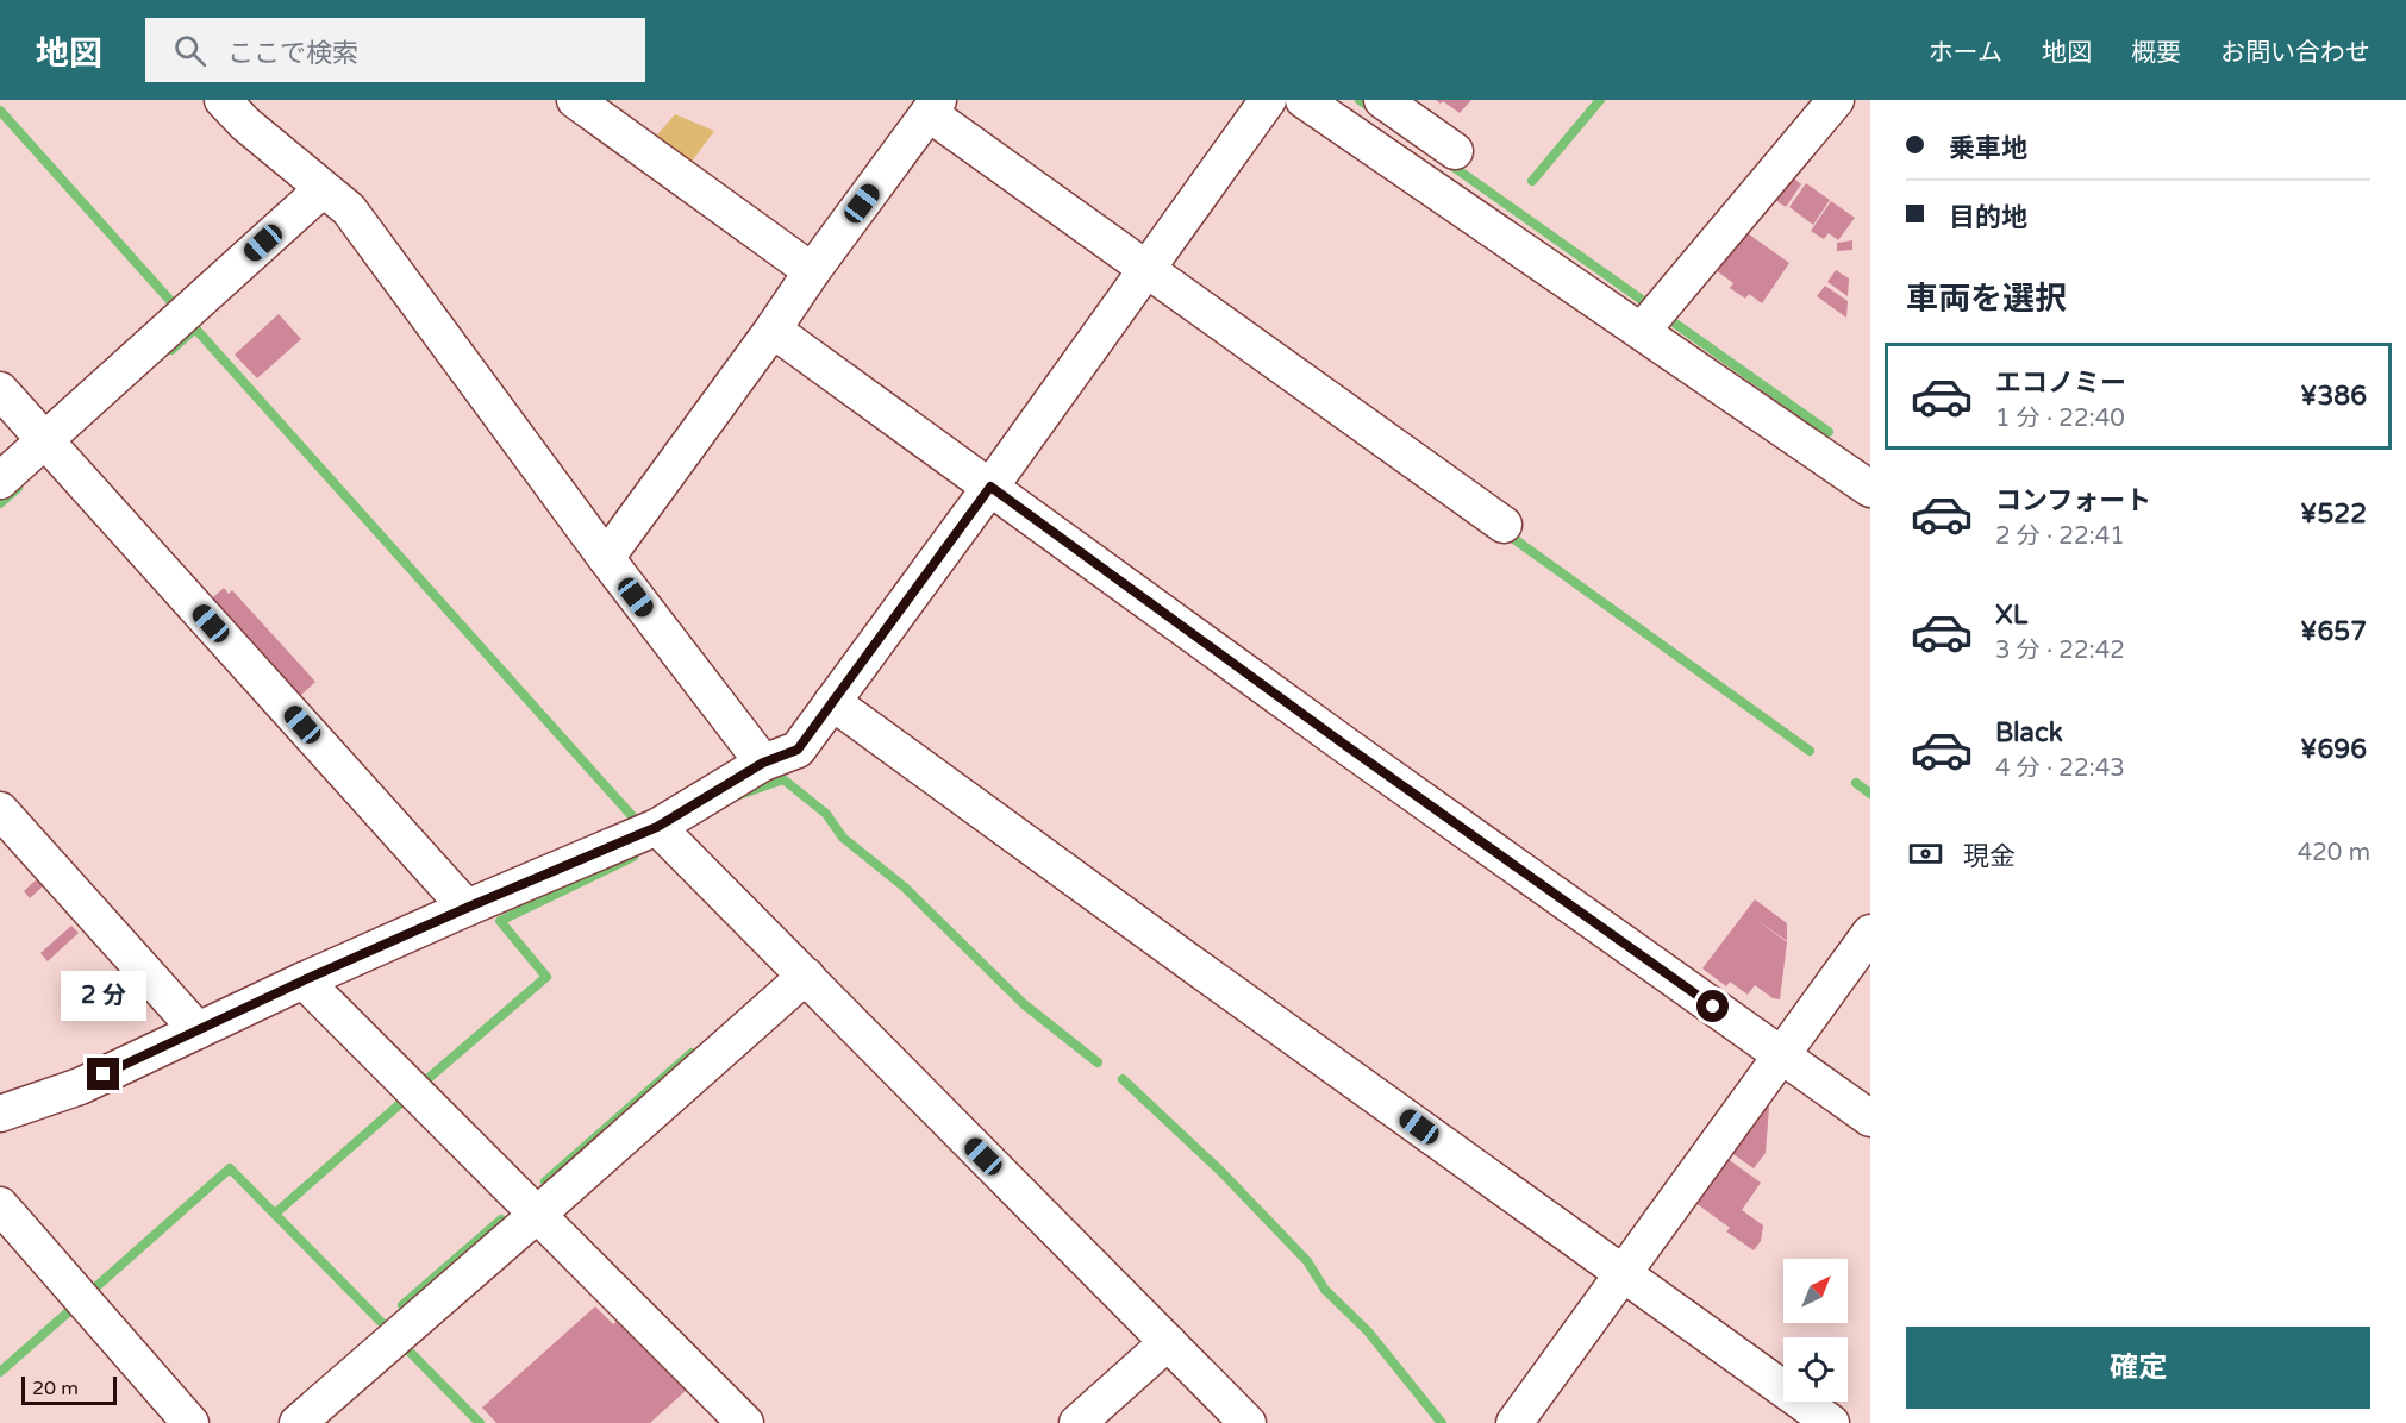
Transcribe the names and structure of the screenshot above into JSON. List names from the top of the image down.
{
  "scale_bar": "20 m",
  "north": "top right",
  "page": {
    "header": "地図",
    "search": "ここで検索",
    "nav": [
      "ホーム",
      "地図",
      "概要",
      "お問い合わせ"
    ],
    "banner": ["乗車地", "目的地"],
    "heading": "車両を選択",
    "list": [
      {
        "name": "エコノミー",
        "note": "1 分 · 22:40",
        "value": "¥386"
      },
      {
        "name": "コンフォート",
        "note": "2 分 · 22:41",
        "value": "¥522"
      },
      {
        "name": "XL",
        "note": "3 分 · 22:42",
        "value": "¥657"
      },
      {
        "name": "Black",
        "note": "4 分 · 22:43",
        "value": "¥696"
      }
    ],
    "pay": ["現金", "420 m"],
    "bubble": "2 分",
    "buttons": "確定",
    "scale": "20 m"
  }
}
